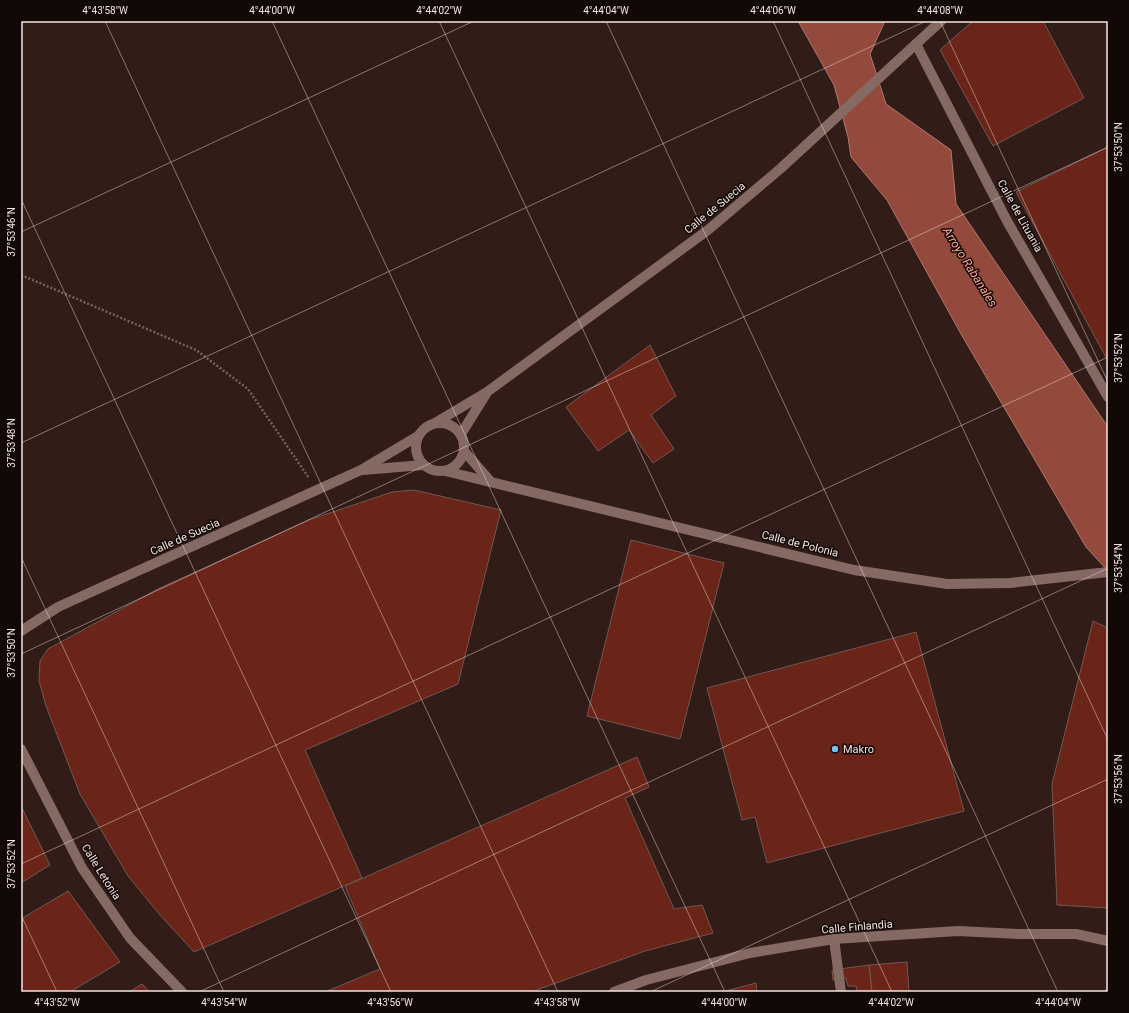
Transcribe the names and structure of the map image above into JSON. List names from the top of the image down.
{
  "streets": {
    "street": [
      "Calle de Suecia",
      "Calle de Lituania",
      "Calle de Polonia",
      "Calle Letonia",
      "Calle Finlandia"
    ]
  },
  "crossings": [
    ["Calle de Suecia", "Calle de Lituania"],
    ["Calle de Suecia", "Calle de Polonia"]
  ],
  "water": ["Arroyo Rabanales"],
  "places": ["Makro"],
  "coordinates": [
    "4°43'58\"W",
    "4°44'00\"W",
    "4°44'02\"W",
    "4°44'04\"W",
    "4°44'06\"W",
    "4°44'08\"W",
    "37°53'50\"N",
    "37°53'46\"N",
    "37°53'52\"N",
    "37°53'48\"N",
    "37°53'54\"N",
    "37°53'56\"N",
    "4°43'52\"W",
    "4°43'54\"W",
    "4°43'56\"W"
  ]
}
